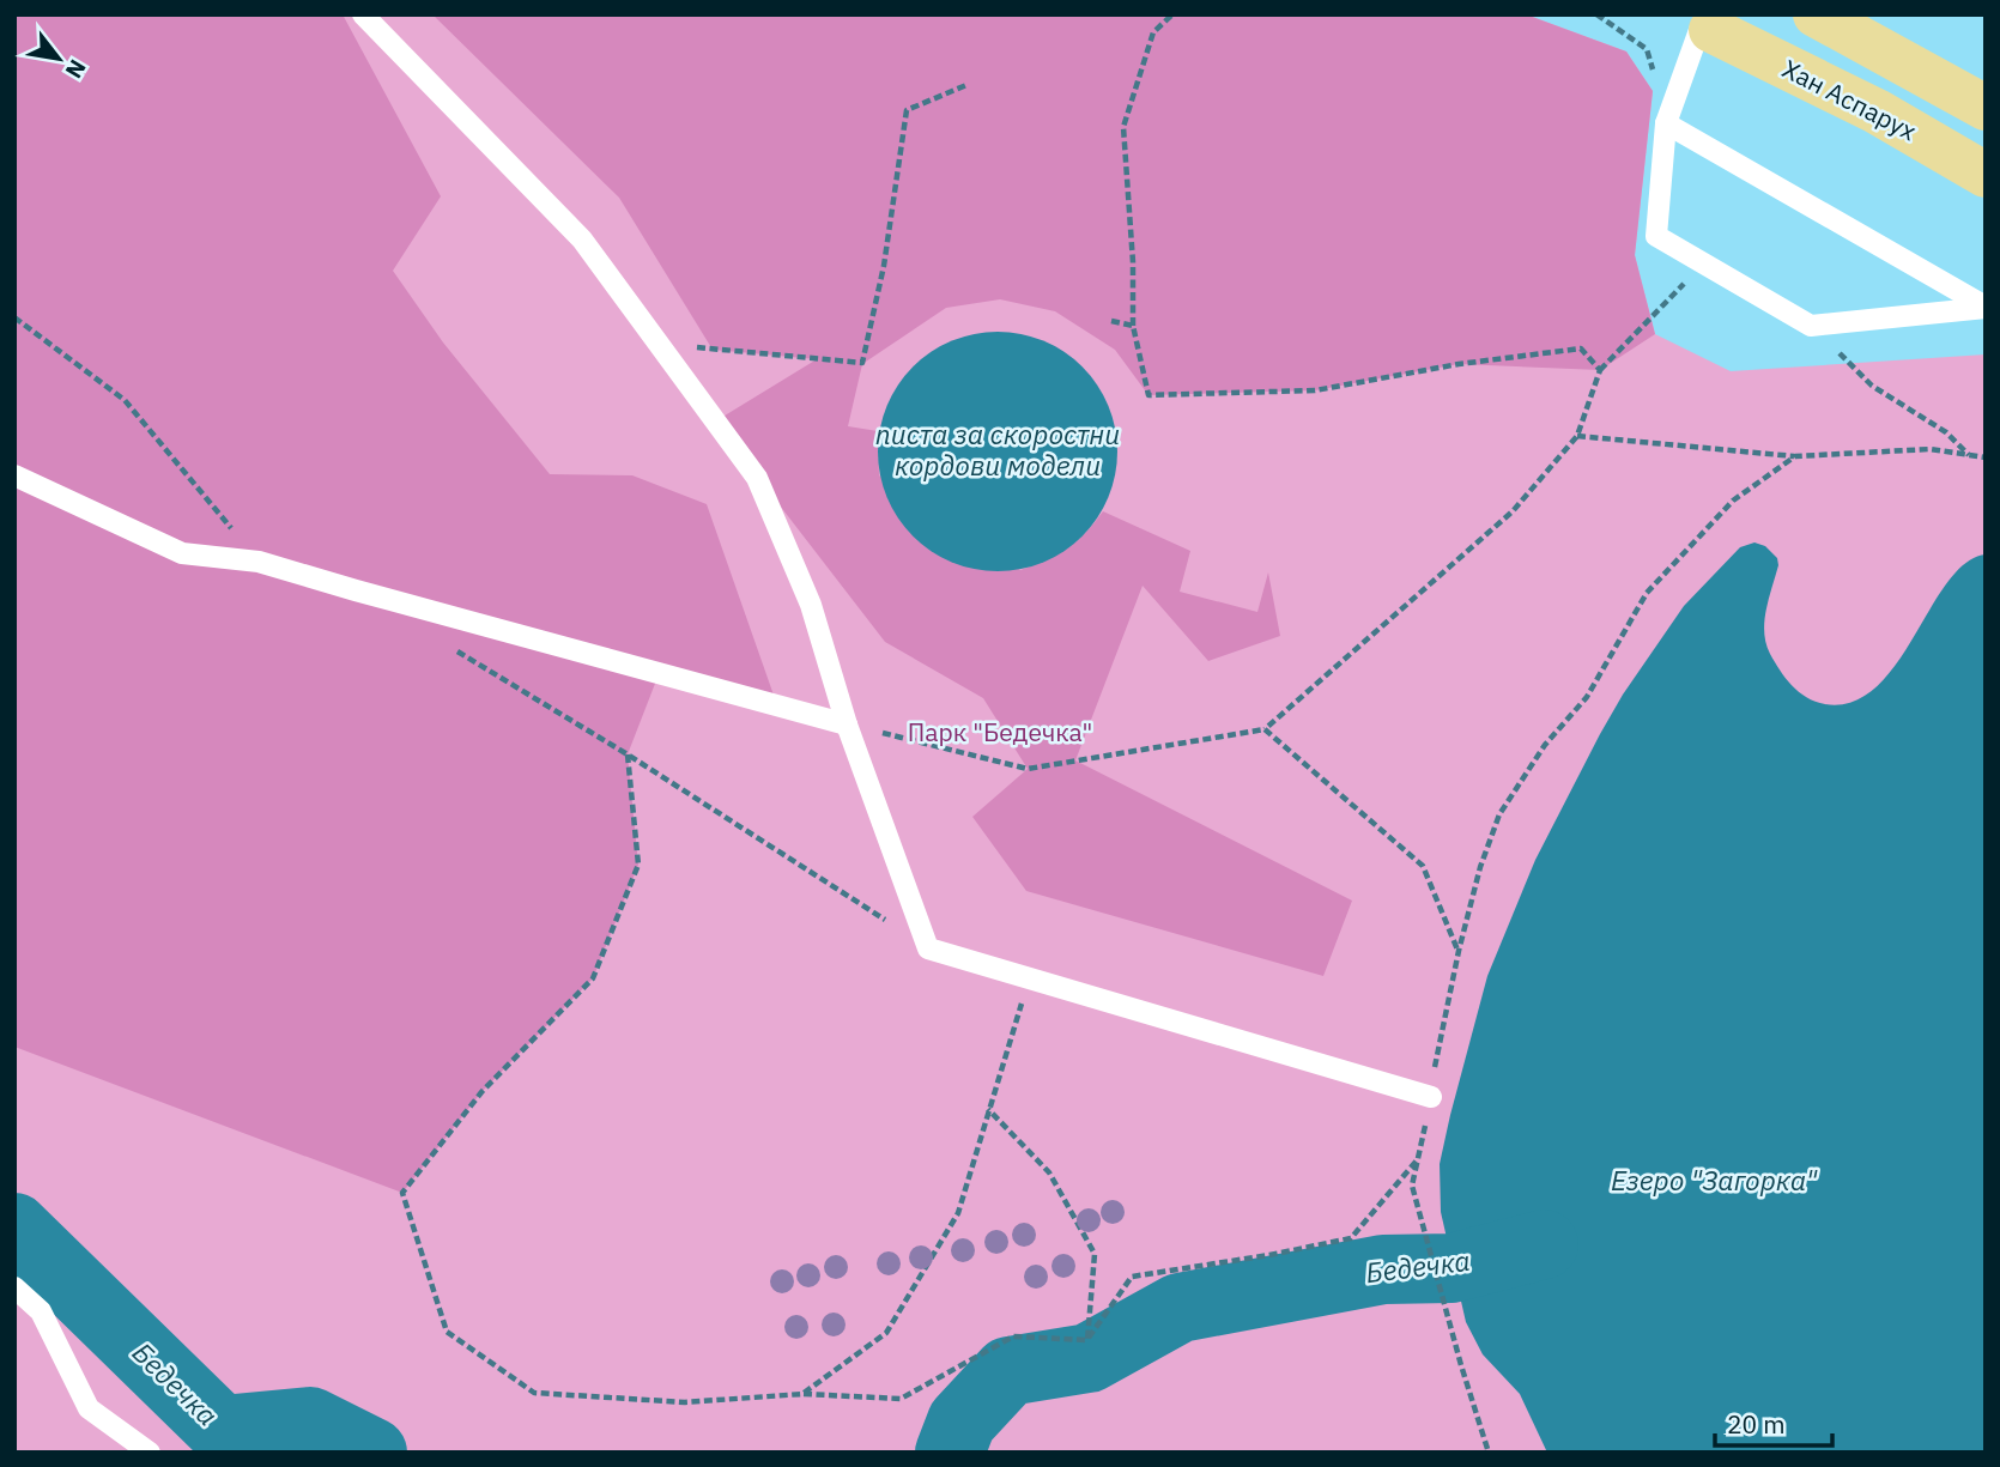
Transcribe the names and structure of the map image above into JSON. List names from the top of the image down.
{
  "streets": {
    "main road": ["Хан Аспарух"]
  },
  "water": ["писта за скоростни кордови модели", "Езеро \"Загорка\"", "Бедечка"],
  "parks": ["Парк \"Бедечка\""],
  "scale_bar": "20 m",
  "north": "bottom right"
}
